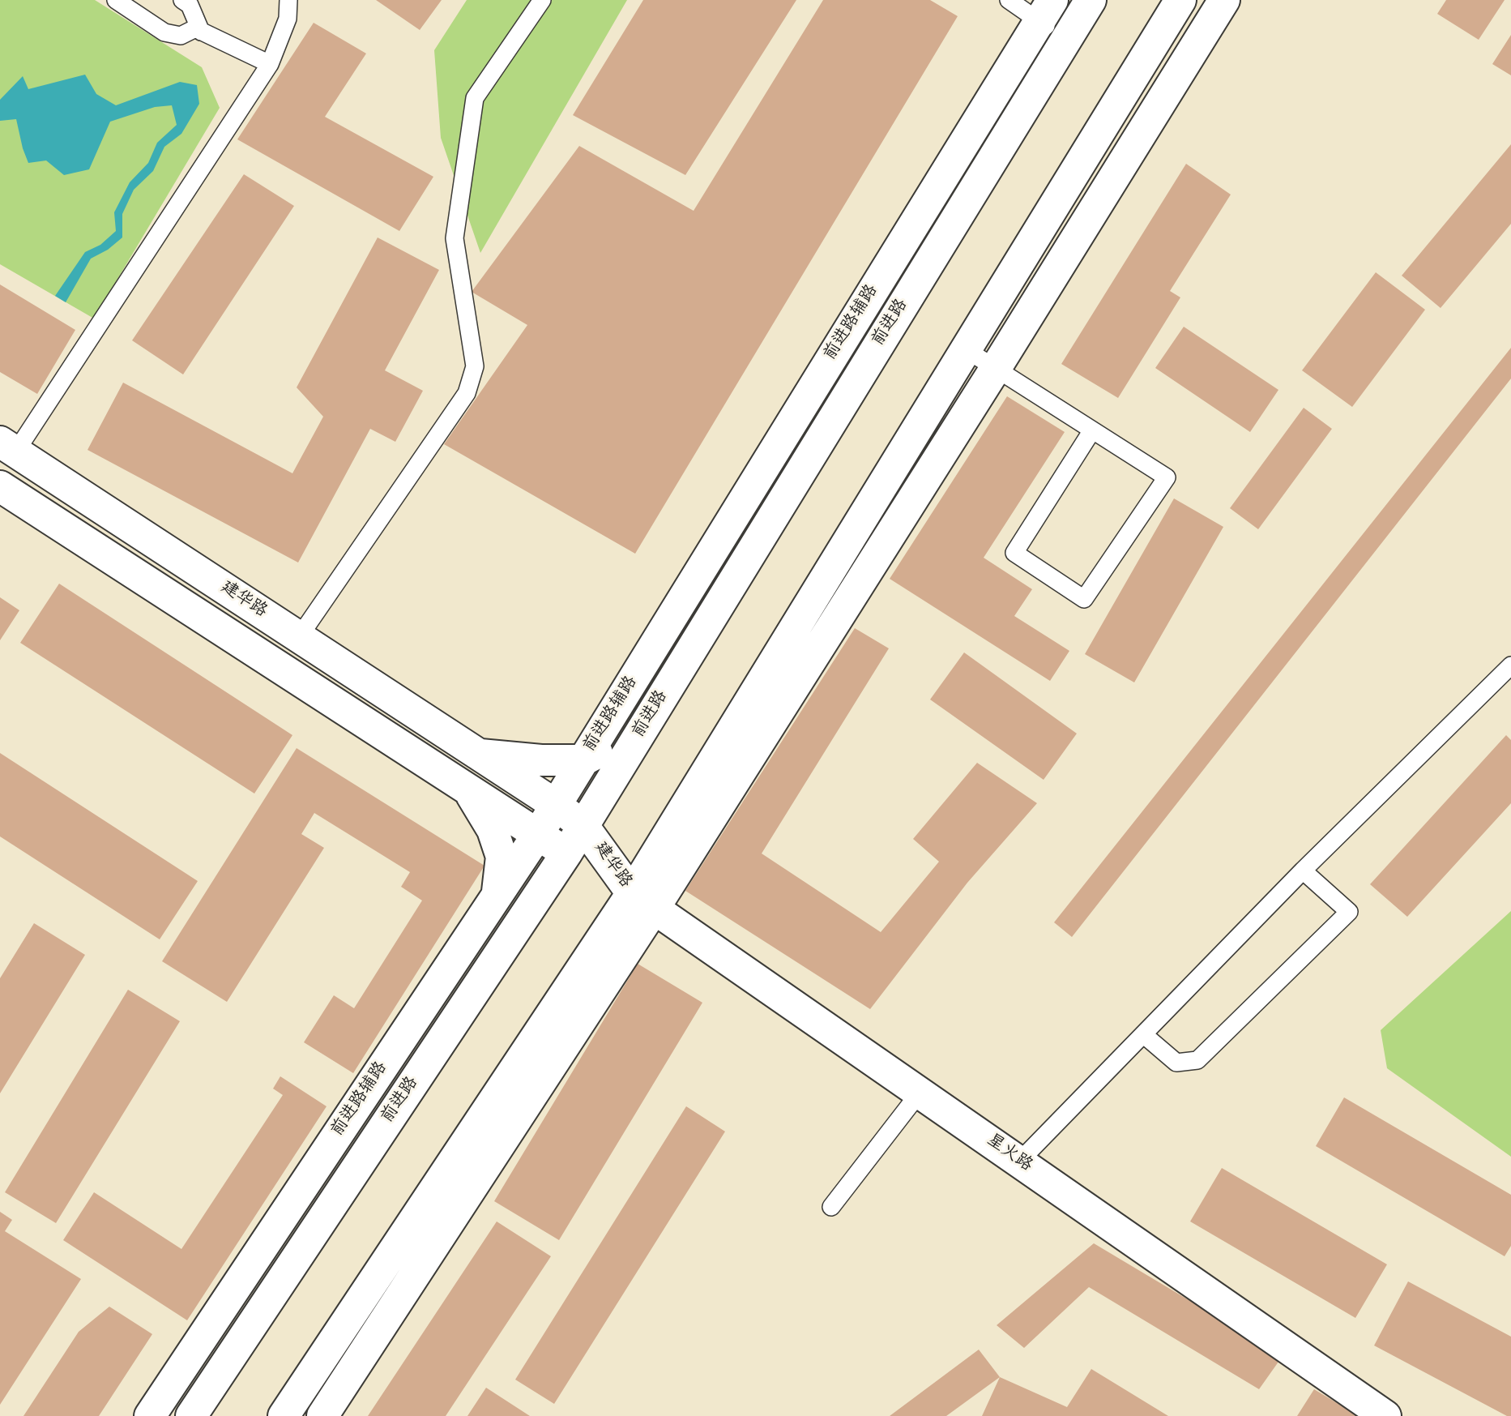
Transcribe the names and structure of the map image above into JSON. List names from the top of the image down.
{
  "streets": {
    "main road": [
      "前进路辅路",
      "前进路",
      "建华路",
      "星火路"
    ]
  },
  "crossings": [
    ["前进路辅路", "建华路"],
    ["前进路", "建华路"],
    ["建华路", "星火路"]
  ]
}
